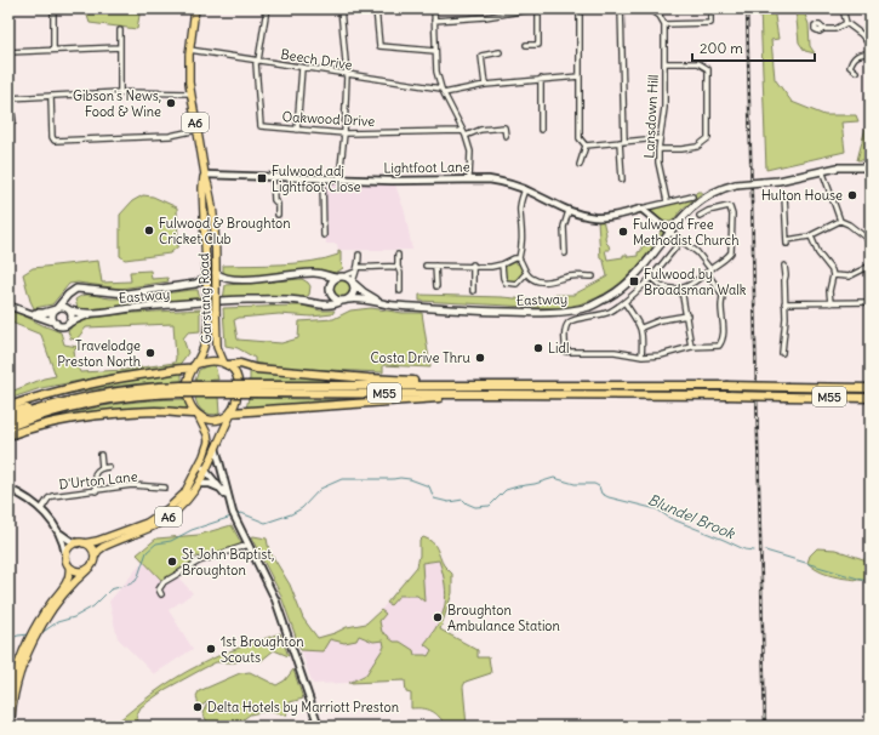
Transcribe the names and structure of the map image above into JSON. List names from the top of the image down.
{
  "streets": {
    "highway": ["M55"],
    "main road": ["A6", "Eastway", "Garstang Road"],
    "street": [
      "Beech Drive",
      "Lansdown Hill",
      "Oakwood Drive",
      "Lightfoot Lane",
      "D'Urton Lane"
    ]
  },
  "crossings": [
    ["Beech Drive", "Oakwood Drive"],
    ["Beech Drive", "Garstang Road"],
    ["Lansdown Hill", "Lightfoot Lane"],
    ["A6", "Garstang Road"],
    ["A6", "M55"],
    ["Lightfoot Lane", "Garstang Road"],
    ["Garstang Road", "M55"]
  ],
  "water": ["Blundel Brook"],
  "places": {
    "other": [
      "Gibson's News, Food & Wine",
      "Hulton House",
      "Fulwood & Broughton Cricket Club",
      "Fulwood Free Methodist Church",
      "Lidl",
      "Travelodge Preston North",
      "Costa Drive Thru",
      "St John Baptist, Broughton",
      "Broughton Ambulance Station",
      "1st Broughton Scouts",
      "Delta Hotels by Marriott Preston"
    ],
    "transit": ["Fulwood adj Lightfoot Close", "Fulwood by Broadsman Walk"]
  },
  "scale_bar": "200 m"
}
